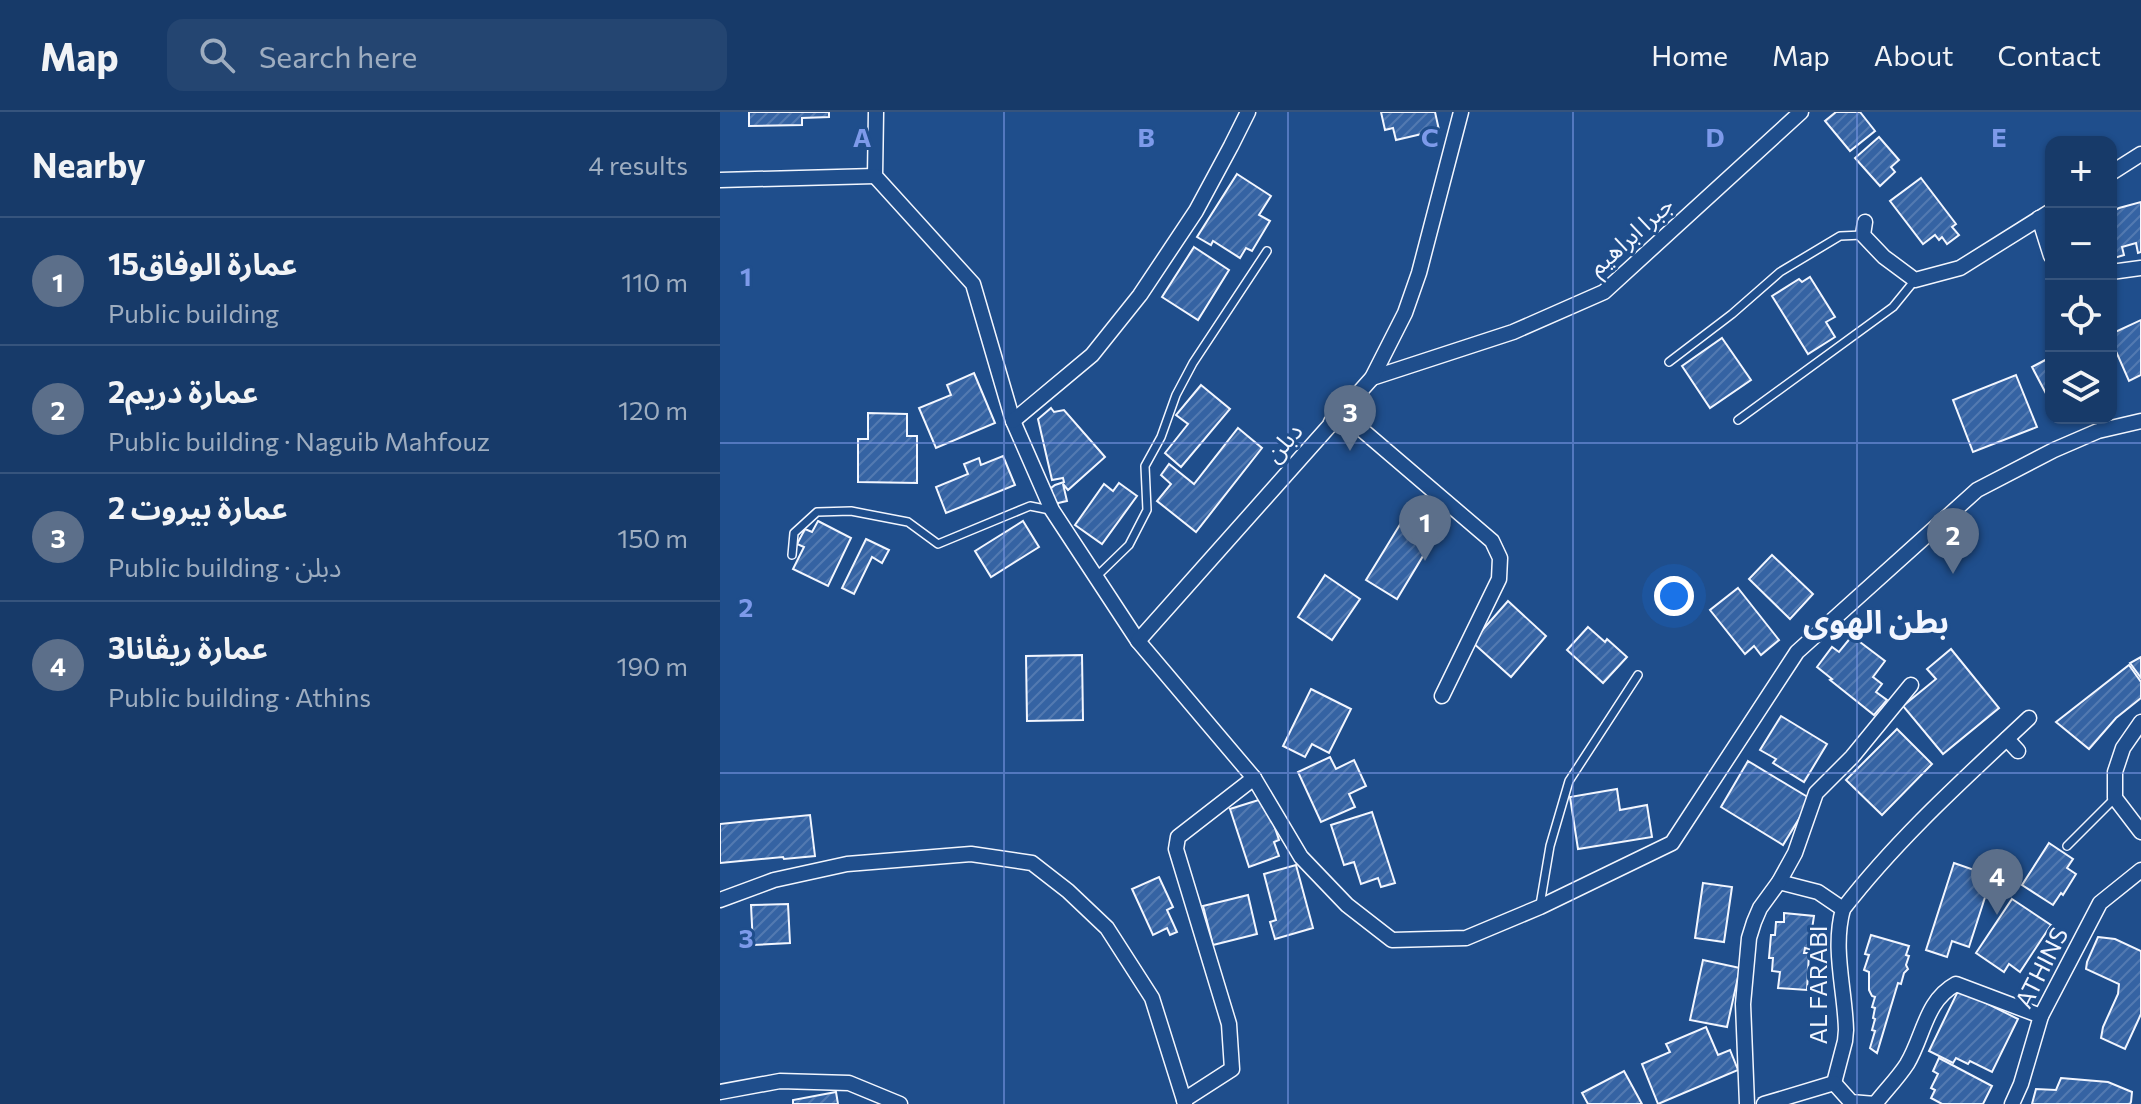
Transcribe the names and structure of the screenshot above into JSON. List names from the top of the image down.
{
  "streets": {
    "street": [
      "جبرا ابراهيم",
      "دبلن",
      "ATHINS",
      "AL FARABI"
    ]
  },
  "crossings": [
    ["جبرا ابراهيم", "دبلن"]
  ],
  "districts": ["بطن الهوى"],
  "page": {
    "header": "Map",
    "search": "Search here",
    "nav": [
      "Home",
      "Map",
      "About",
      "Contact"
    ],
    "heading": ["Nearby", "4 results"],
    "map_buttons": ["+", "−"],
    "list": [
      {
        "mark": "1",
        "name": "عمارة الوفاق15",
        "note": "Public building",
        "value": "110 m"
      },
      {
        "mark": "2",
        "name": "عمارة دريم2",
        "note": "Public building · Naguib Mahfouz",
        "value": "120 m"
      },
      {
        "mark": "3",
        "name": "عمارة بيروت 2",
        "note": "Public building · دبلن",
        "value": "150 m"
      },
      {
        "mark": "4",
        "name": "عمارة ريڤانا3",
        "note": "Public building · Athins",
        "value": "190 m"
      }
    ],
    "pins": [
      "3",
      "1",
      "2",
      "4"
    ]
  },
  "grid": {
    "columns": [
      "A",
      "B",
      "C",
      "D",
      "E"
    ],
    "rows": ["1", "2", "3"]
  }
}
